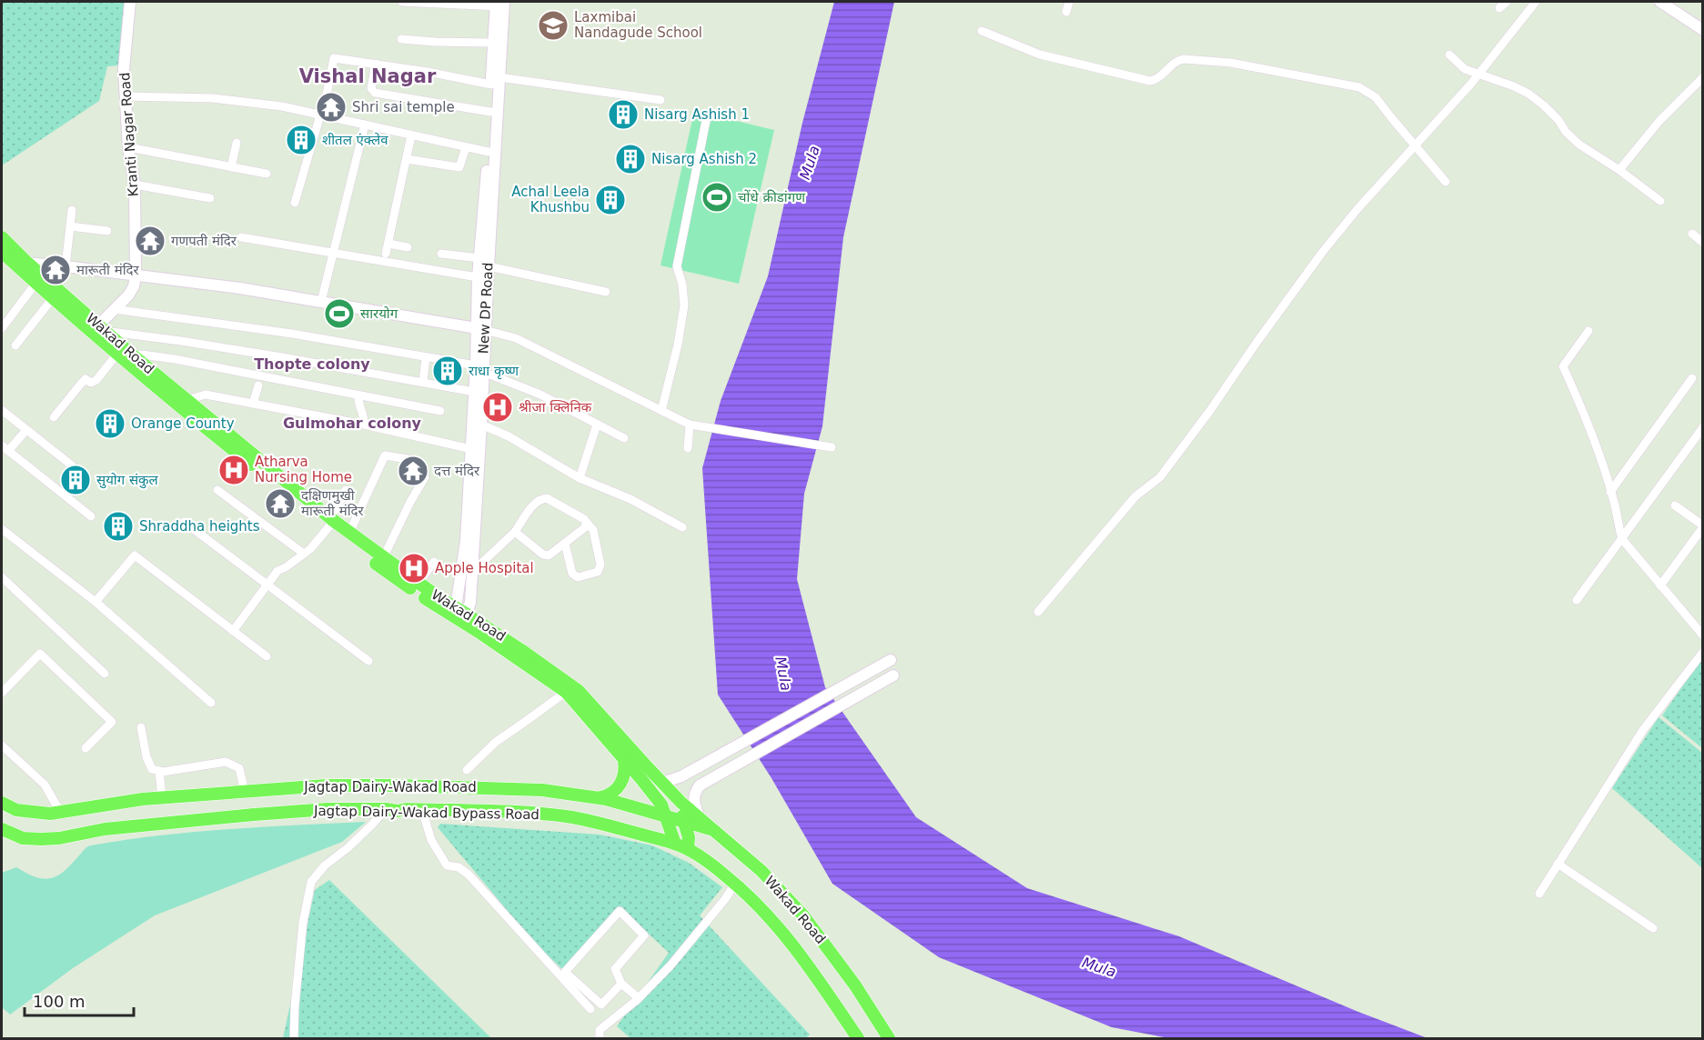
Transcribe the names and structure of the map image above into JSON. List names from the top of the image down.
{
  "streets": {
    "main road": [
      "Kranti Nagar Road",
      "New DP Road",
      "Wakad Road",
      "Jagtap Dairy-Wakad Road",
      "Jagtap Dairy-Wakad Bypass Road"
    ]
  },
  "crossings": [
    ["New DP Road", "Wakad Road"],
    ["Wakad Road", "Jagtap Dairy-Wakad Road"],
    ["Wakad Road", "Jagtap Dairy-Wakad Bypass Road"]
  ],
  "districts": ["Vishal Nagar", "Thopte colony", "Gulmohar colony"],
  "water": ["Mula"],
  "places": {
    "school or university": ["Laxmibai Nandagude School"],
    "temple": [
      "Shri sai temple",
      "गणपती मंदिर",
      "मारूती मंदिर",
      "दत्त मंदिर",
      "दक्षिणमुखी मारूती मंदिर"
    ],
    "building": [
      "Nisarg Ashish 1",
      "शीतल एंक्लेव",
      "Nisarg Ashish 2",
      "Achal Leela Khushbu",
      "राधा कृष्ण",
      "Orange County",
      "सुयोग संकुल",
      "Shraddha heights"
    ],
    "sports": ["चोंधे क्रीडांगण", "सारयोग"],
    "hospital": ["श्रीजा क्लिनिक", "Atharva Nursing Home", "Apple Hospital"]
  },
  "scale_bar": "100 m"
}
